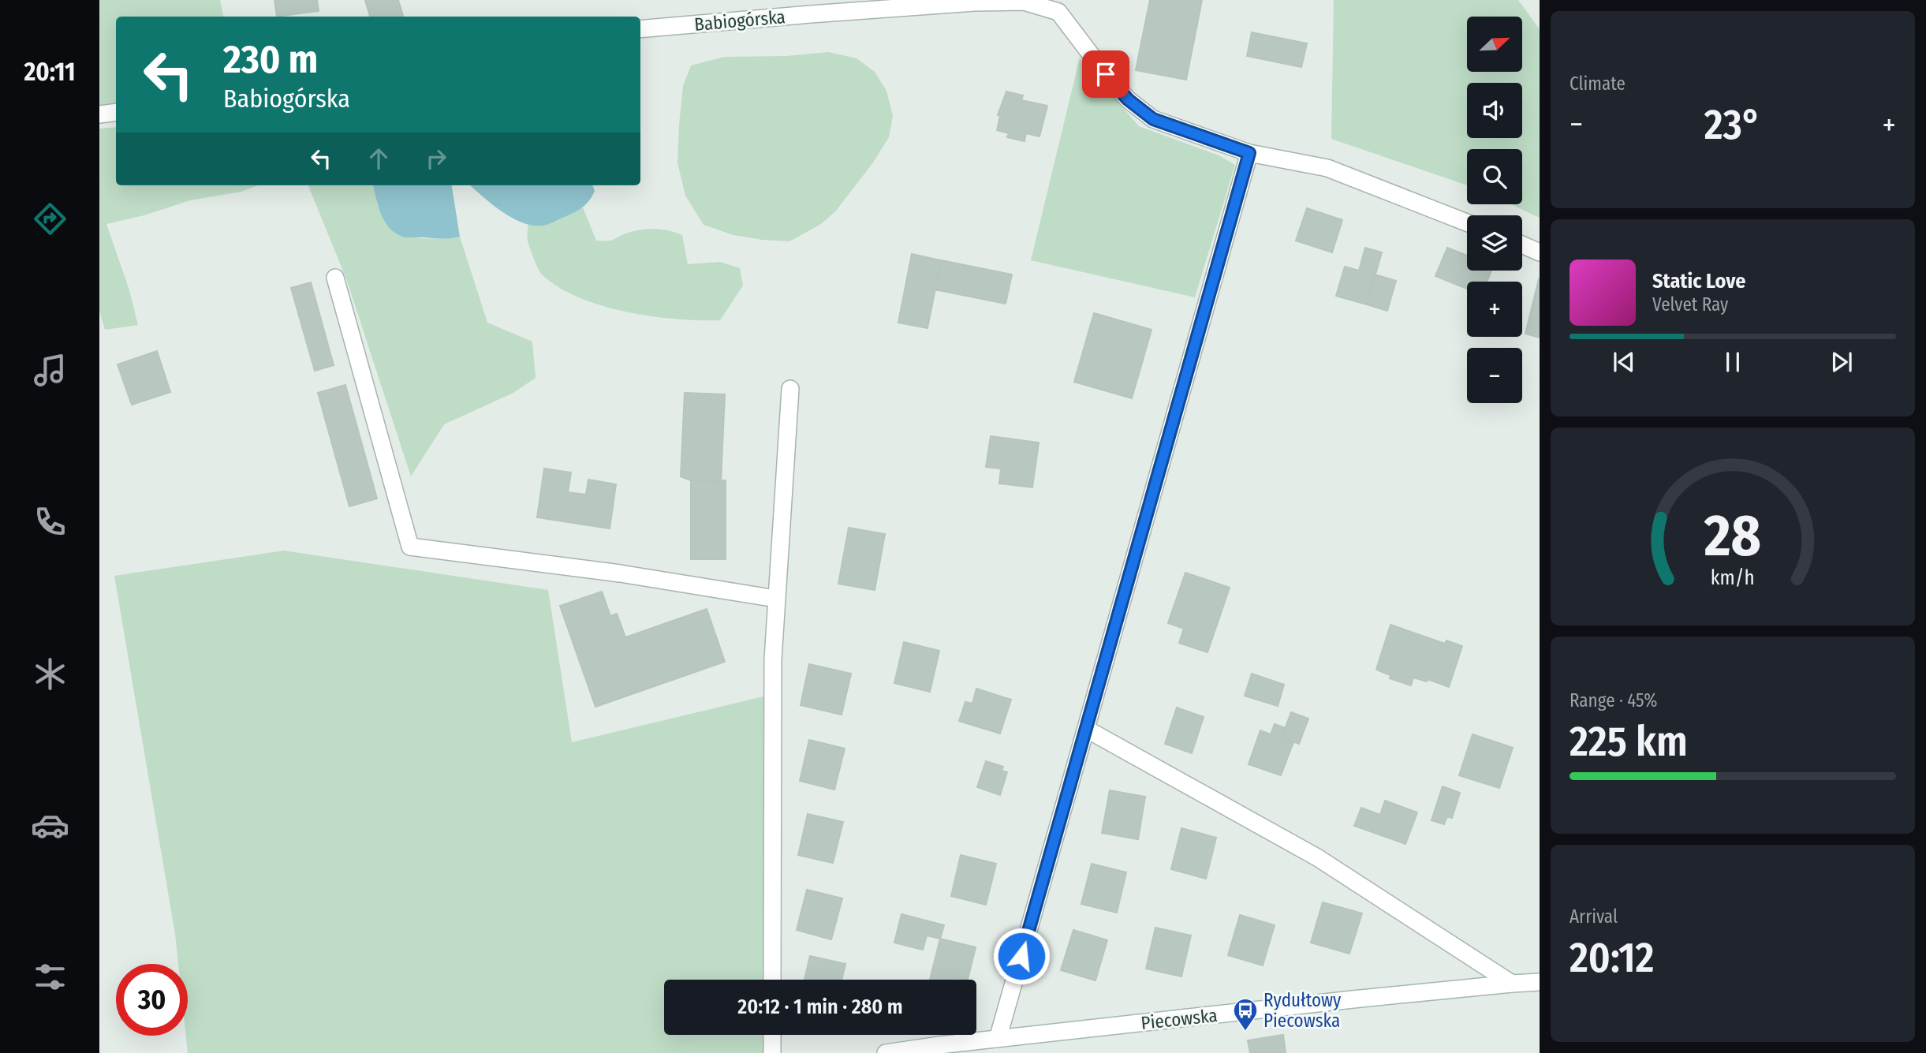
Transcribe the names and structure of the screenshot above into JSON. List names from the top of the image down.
{
  "streets": {
    "street": ["Babiogórska", "Piecowska"]
  },
  "places": {
    "bus stop": ["Rydułtowy Piecowska"]
  },
  "north": "top right",
  "page": {
    "tabs": "20:11",
    "tile": [
      "Climate",
      ["Range · 45%", "225 km"],
      ["Arrival", "20:12"]
    ],
    "map_buttons": ["+", "−"],
    "turn": ["230 m", "Babiogórska"],
    "heat": ["−", "23°", "+"],
    "song": ["Static Love", "Velvet Ray"],
    "limit": "30",
    "trip": "20:12 · 1 min · 280 m",
    "gauge": ["28", "km/h"]
  }
}
